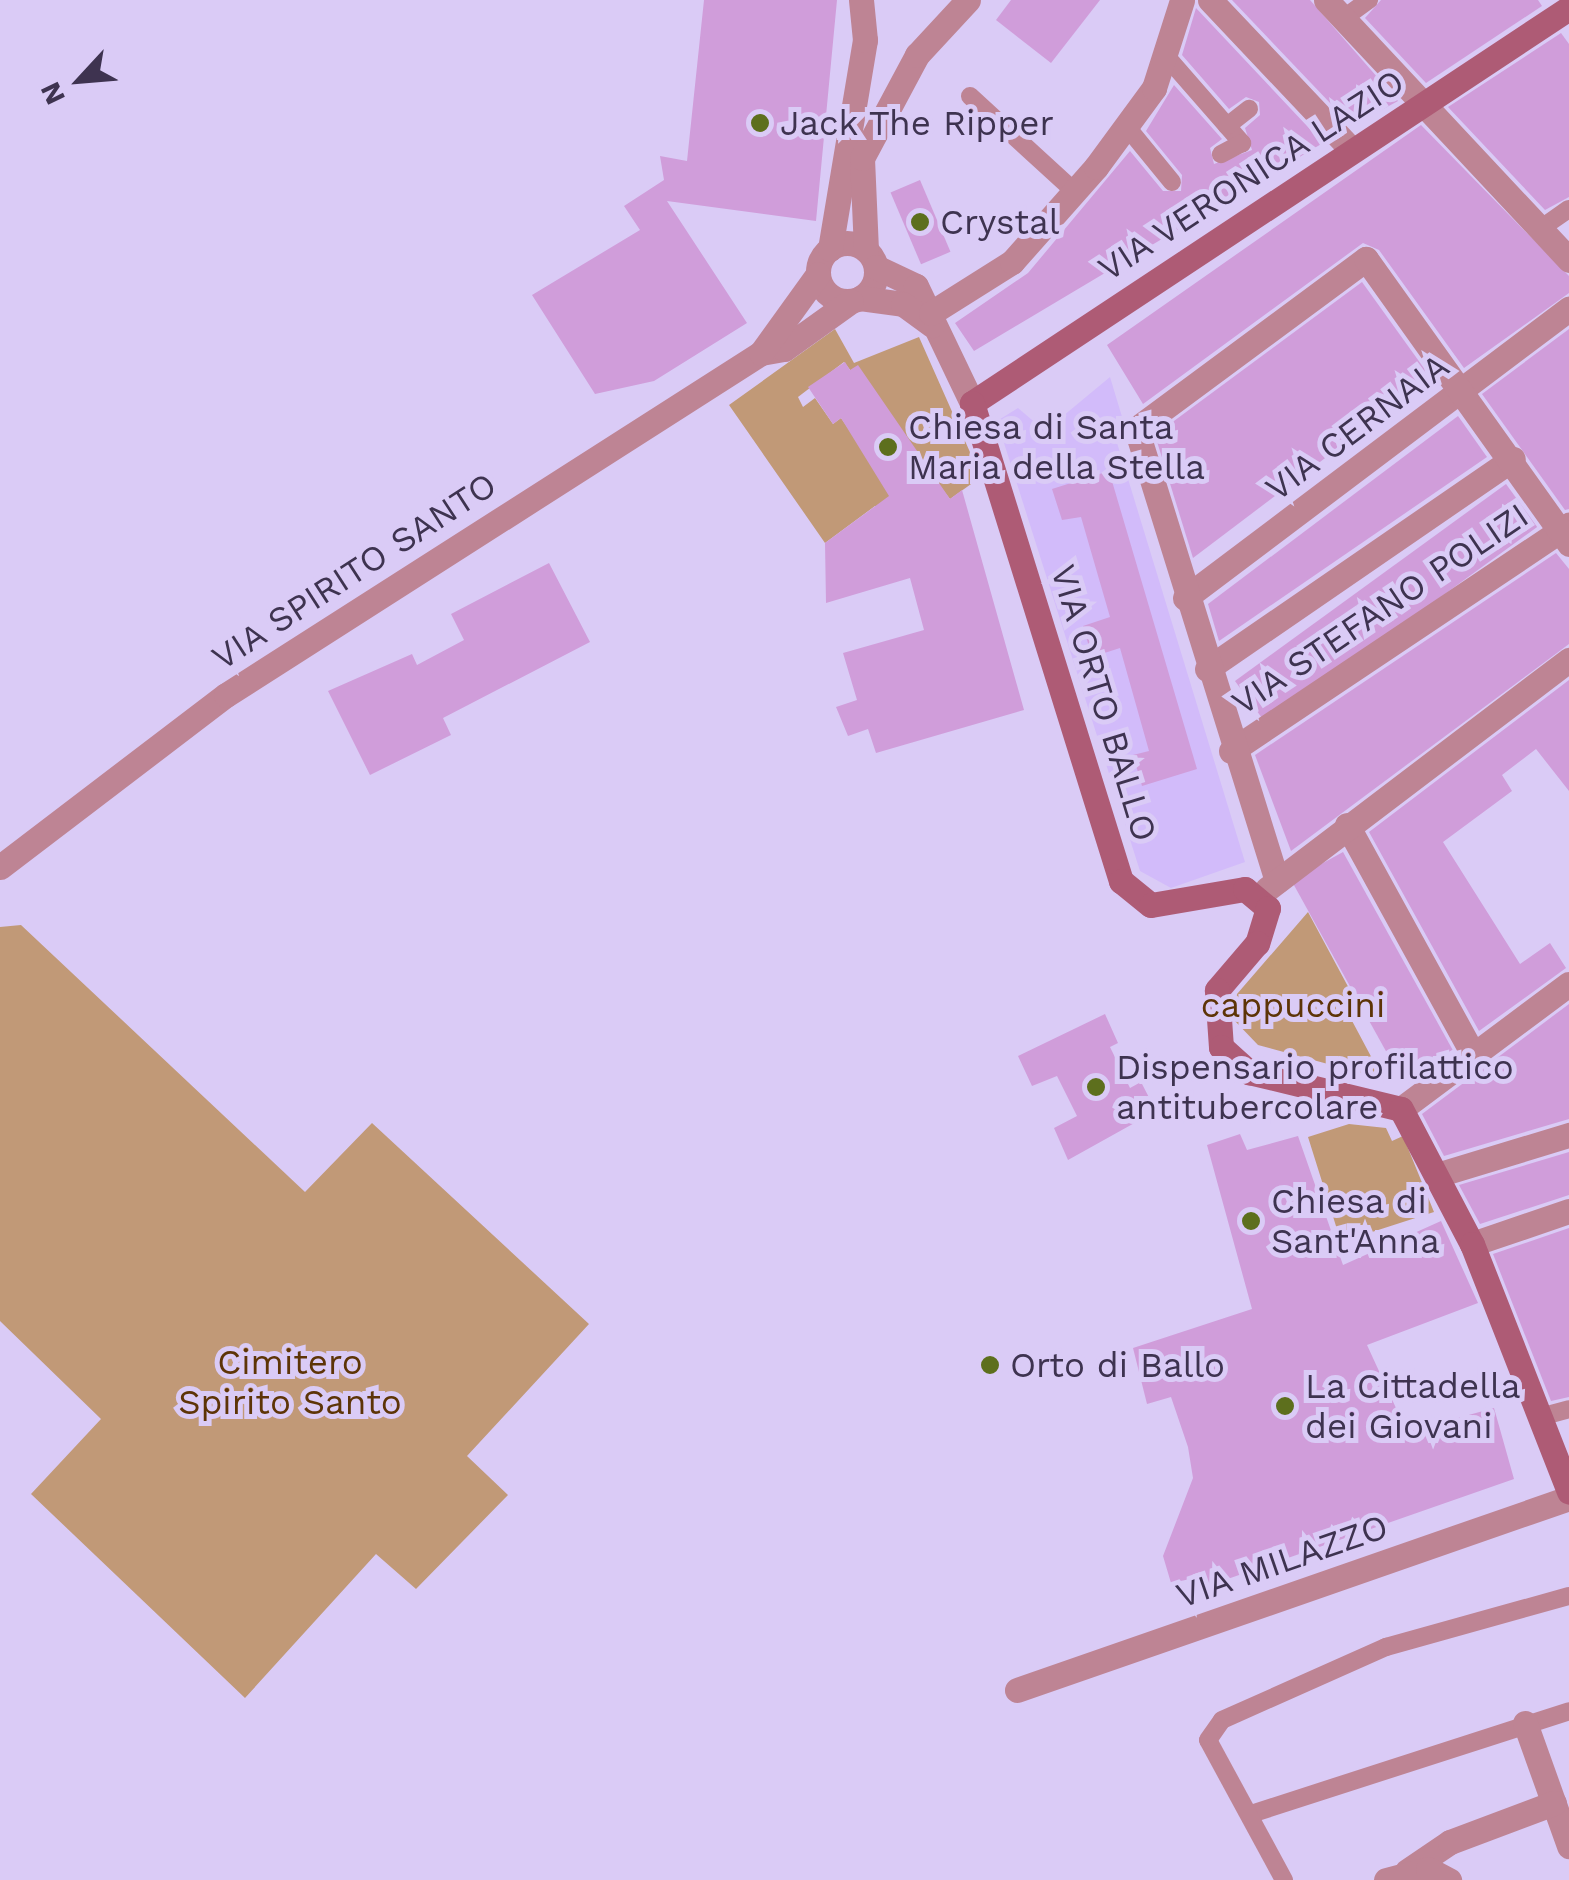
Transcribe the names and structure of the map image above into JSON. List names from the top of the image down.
{
  "streets": {
    "street": [
      "VIA VERONICA LAZIO",
      "VIA CERNAIA",
      "VIA SPIRITO SANTO",
      "VIA STEFANO POLIZI",
      "VIA ORTO BALLO",
      "VIA MILAZZO"
    ]
  },
  "crossings": [
    ["VIA VERONICA LAZIO", "VIA ORTO BALLO"]
  ],
  "parks": ["cappuccini", "Cimitero Spirito Santo"],
  "places": [
    "Jack The Ripper",
    "Crystal",
    "Chiesa di Santa Maria della Stella",
    "Dispensario profilattico antitubercolare",
    "Chiesa di Sant'Anna",
    "Orto di Ballo",
    "La Cittadella dei Giovani"
  ],
  "north": "bottom left"
}
